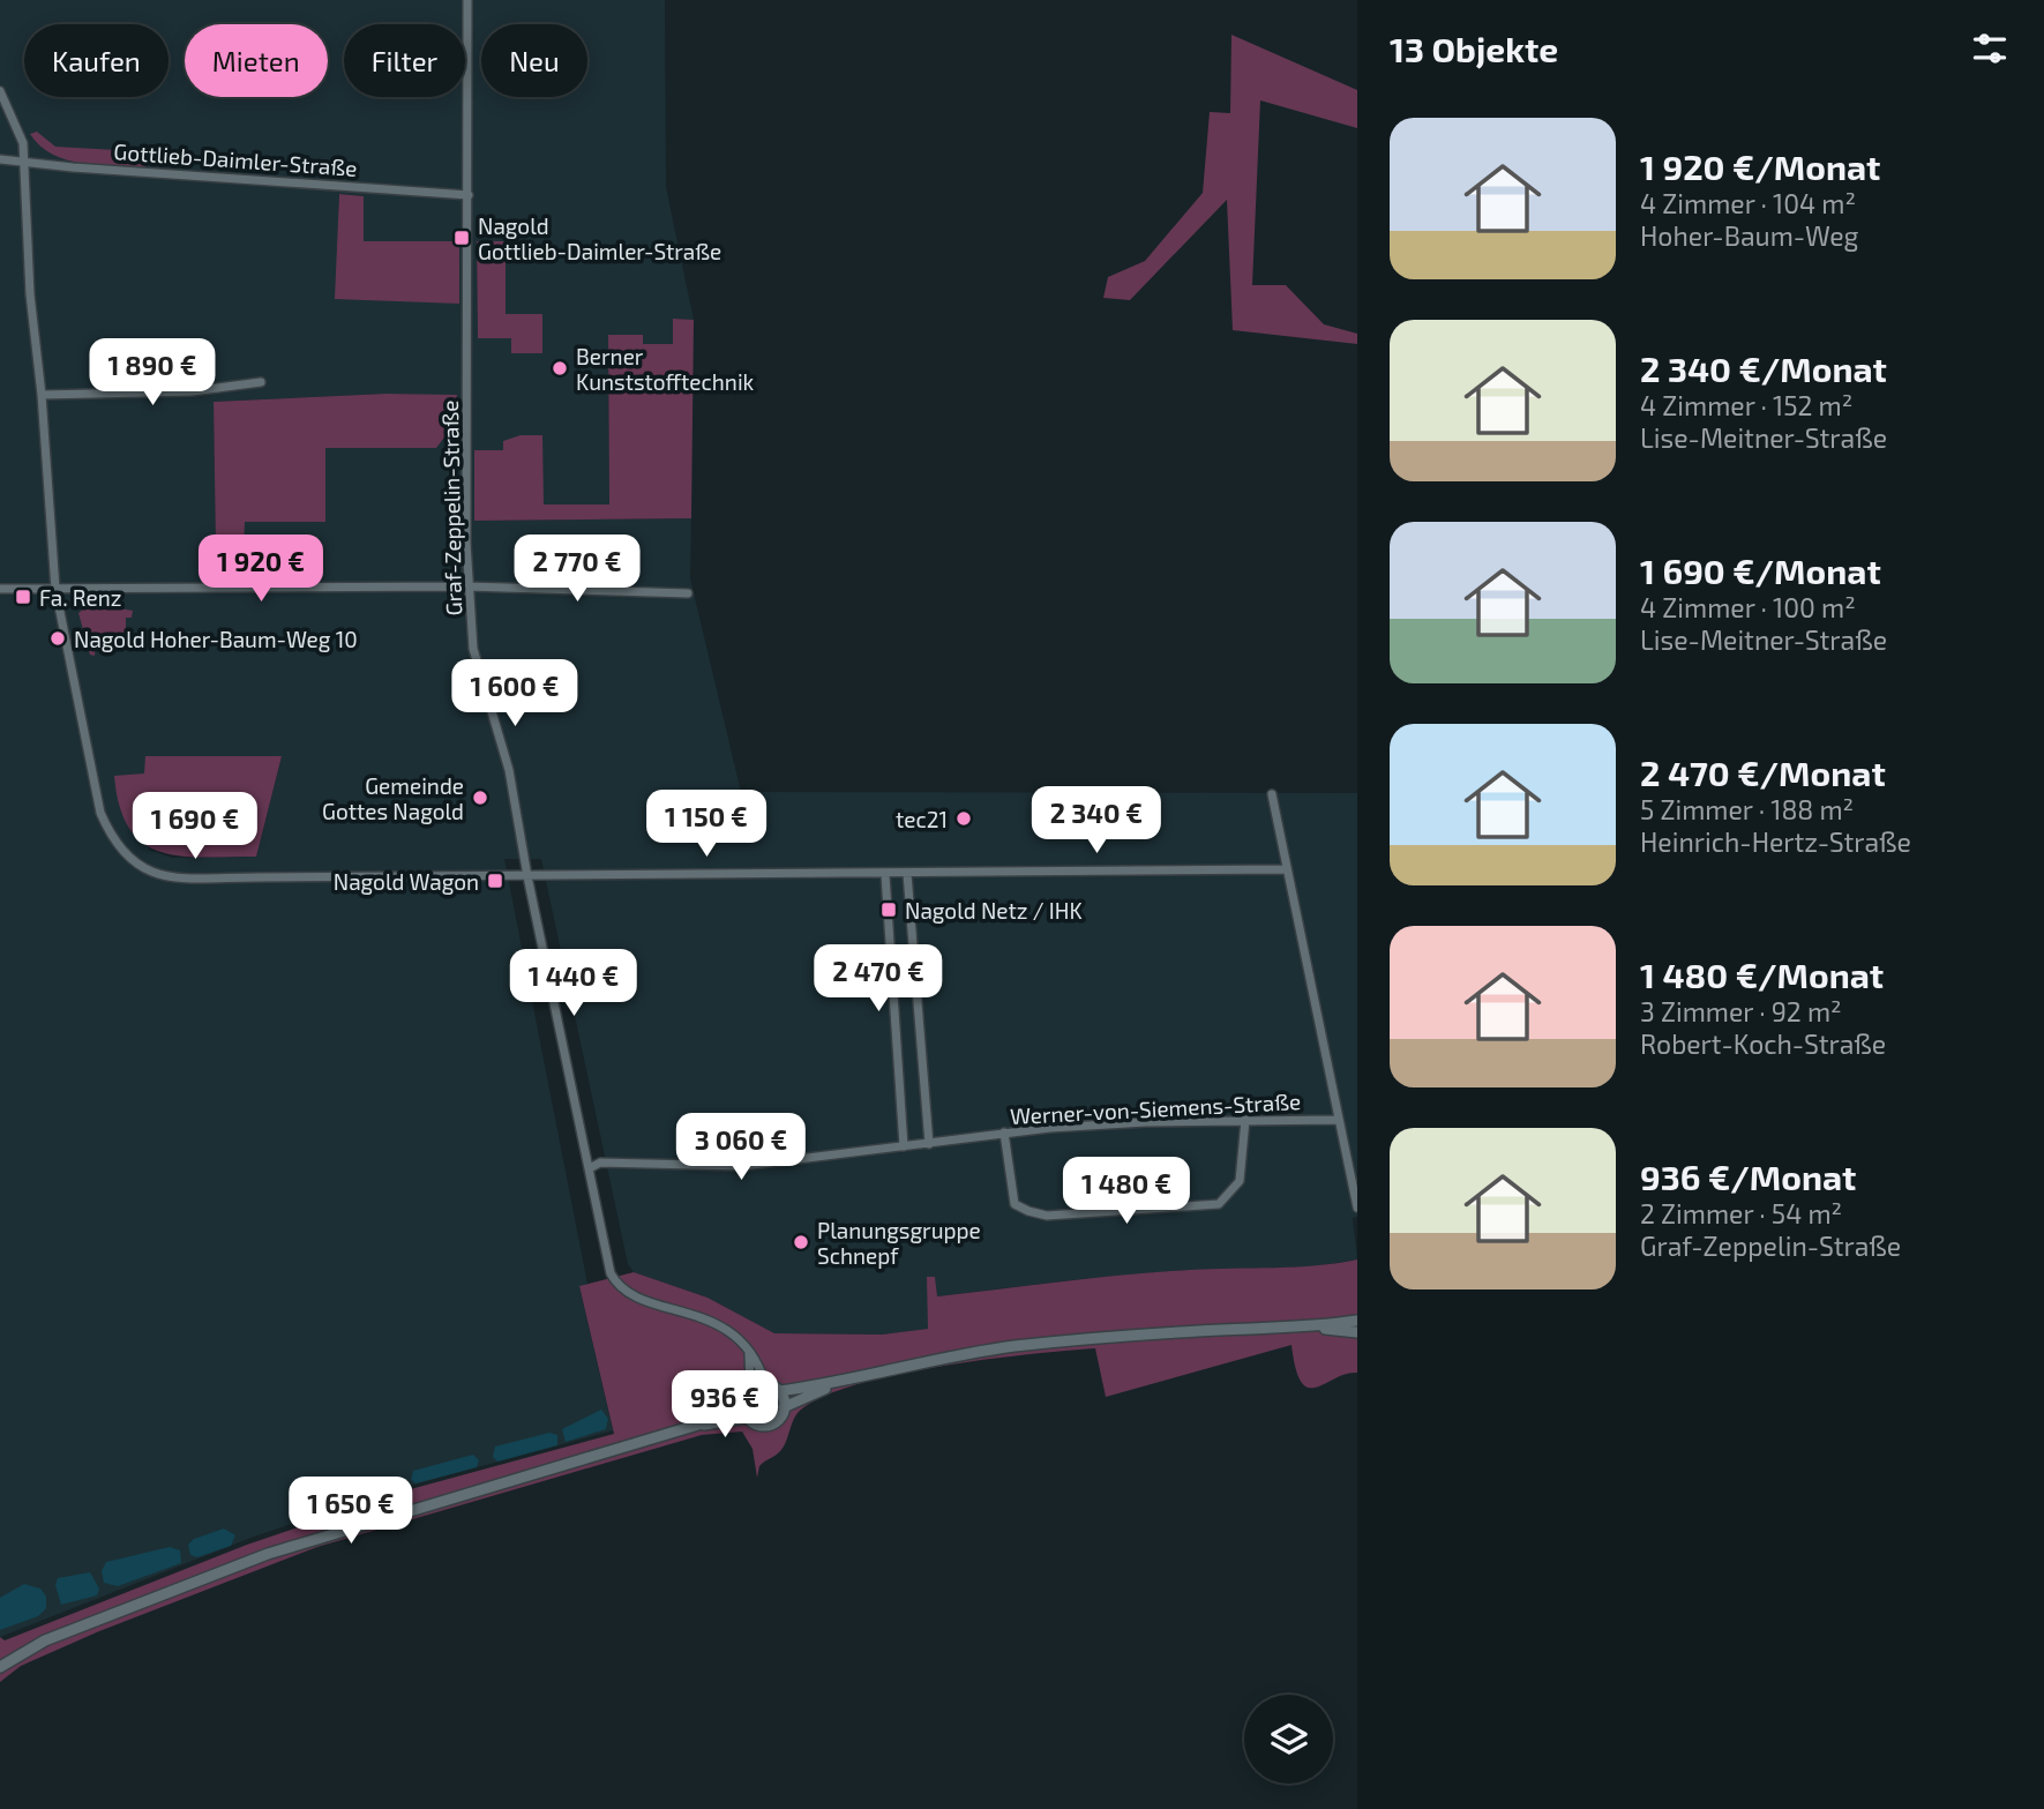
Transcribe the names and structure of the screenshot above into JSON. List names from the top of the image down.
{
  "streets": {
    "street": ["Gottlieb-Daimler-Straße", "Graf-Zeppelin-Straße", "Werner-von-Siemens-Straße"]
  },
  "crossings": [
    ["Gottlieb-Daimler-Straße", "Graf-Zeppelin-Straße"],
    ["Graf-Zeppelin-Straße", "Werner-von-Siemens-Straße"]
  ],
  "places": {
    "transit": [
      "Nagold Gottlieb-Daimler-Straße",
      "Fa. Renz",
      "Nagold Wagon",
      "Nagold Netz / IHK"
    ],
    "other": [
      "Berner Kunststofftechnik",
      "Nagold Hoher-Baum-Weg 10",
      "Gemeinde Gottes Nagold",
      "tec21",
      "Planungsgruppe Schnepf"
    ]
  },
  "page": {
    "heading": "13 Objekte",
    "chip": [
      "Kaufen",
      "Mieten",
      "Filter",
      "Neu"
    ],
    "list": [
      {
        "name": "1 920 €/Monat",
        "note": "4 Zimmer · 104 m² · Hoher-Baum-Weg"
      },
      {
        "name": "2 340 €/Monat",
        "note": "4 Zimmer · 152 m² · Lise-Meitner-Straße"
      },
      {
        "name": "1 690 €/Monat",
        "note": "4 Zimmer · 100 m² · Lise-Meitner-Straße"
      },
      {
        "name": "2 470 €/Monat",
        "note": "5 Zimmer · 188 m² · Heinrich-Hertz-Straße"
      },
      {
        "name": "1 480 €/Monat",
        "note": "3 Zimmer · 92 m² · Robert-Koch-Straße"
      },
      {
        "name": "936 €/Monat",
        "note": "2 Zimmer · 54 m² · Graf-Zeppelin-Straße"
      }
    ],
    "price": [
      "1 890 €",
      "1 920 €",
      "2 770 €",
      "1 600 €",
      "2 340 €",
      "1 150 €",
      "1 690 €",
      "2 470 €",
      "1 440 €",
      "3 060 €",
      "1 480 €",
      "936 €",
      "1 650 €"
    ]
  }
}
